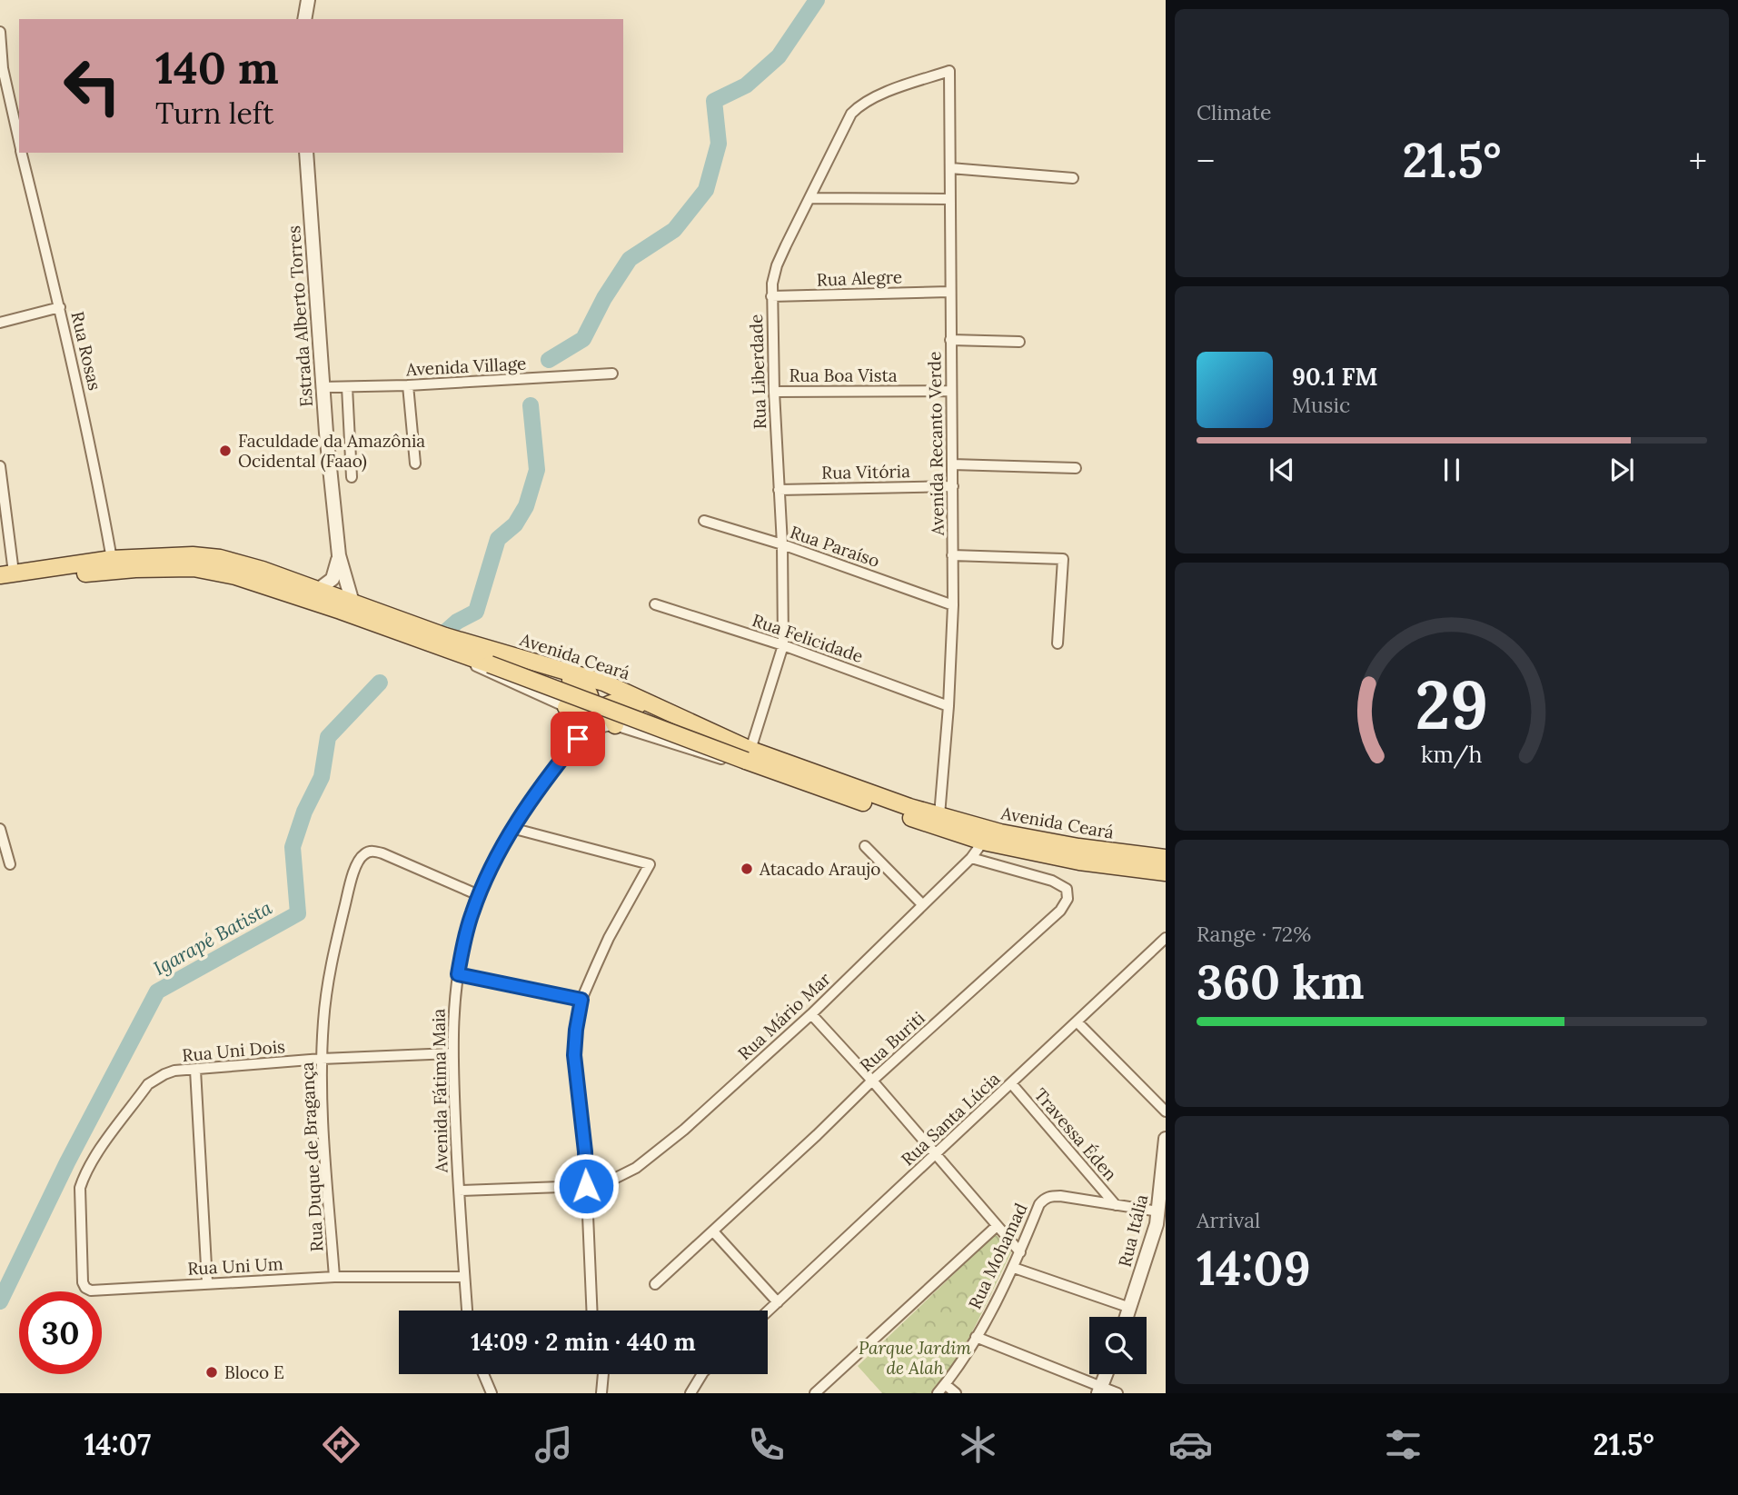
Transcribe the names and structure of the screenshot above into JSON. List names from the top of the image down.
{
  "streets": {
    "main road": ["Avenida Ceará"],
    "street": [
      "Rua Alegre",
      "Estrada Alberto Torres",
      "Rua Rosas",
      "Avenida Village",
      "Rua Liberdade",
      "Rua Boa Vista",
      "Avenida Recanto Verde",
      "Rua Vitória",
      "Rua Paraíso",
      "Rua Felicidade",
      "Rua Mário Mar",
      "Rua Buriti",
      "Rua Uni Dois",
      "Avenida Fátima Maia",
      "Rua Santa Lúcia",
      "Travessa Éden",
      "Rua Duque de Bragança",
      "Rua Itália",
      "Rua Mohamad",
      "Rua Uni Um"
    ]
  },
  "crossings": [
    ["Rua Alegre", "Rua Liberdade"],
    ["Rua Alegre", "Avenida Recanto Verde"],
    ["Estrada Alberto Torres", "Avenida Village"],
    ["Estrada Alberto Torres", "Avenida Ceará"],
    ["Rua Rosas", "Avenida Ceará"],
    ["Rua Liberdade", "Rua Boa Vista"],
    ["Rua Liberdade", "Avenida Recanto Verde"],
    ["Rua Liberdade", "Rua Vitória"],
    ["Rua Liberdade", "Rua Paraíso"],
    ["Rua Liberdade", "Rua Felicidade"],
    ["Rua Liberdade", "Avenida Ceará"],
    ["Rua Boa Vista", "Avenida Recanto Verde"],
    ["Avenida Recanto Verde", "Rua Vitória"],
    ["Avenida Recanto Verde", "Rua Paraíso"],
    ["Avenida Recanto Verde", "Rua Felicidade"],
    ["Avenida Recanto Verde", "Avenida Ceará"],
    ["Avenida Ceará", "Rua Mário Mar"],
    ["Rua Mário Mar", "Rua Buriti"],
    ["Rua Uni Dois", "Avenida Fátima Maia"],
    ["Rua Uni Dois", "Rua Duque de Bragança"],
    ["Rua Uni Dois", "Rua Uni Um"],
    ["Avenida Fátima Maia", "Rua Duque de Bragança"],
    ["Avenida Fátima Maia", "Rua Uni Um"],
    ["Rua Santa Lúcia", "Travessa Éden"],
    ["Travessa Éden", "Rua Mohamad"],
    ["Rua Duque de Bragança", "Rua Uni Um"],
    ["Rua Itália", "Rua Mohamad"]
  ],
  "water": ["Igarapé Batista"],
  "parks": ["Parque Jardim de Alah"],
  "places": ["Faculdade da Amazônia Ocidental (Faao)", "Atacado Araujo", "Bloco E"],
  "page": {
    "tile": [
      "Climate",
      ["Range · 72%", "360 km"],
      ["Arrival", "14:09"]
    ],
    "turn": ["140 m", "Turn left"],
    "heat": ["−", "21.5°", "+"],
    "song": ["90.1 FM", "Music"],
    "limit": "30",
    "trip": "14:09 · 2 min · 440 m",
    "tabs": ["14:07", "21.5°"],
    "gauge": ["29", "km/h"]
  }
}
